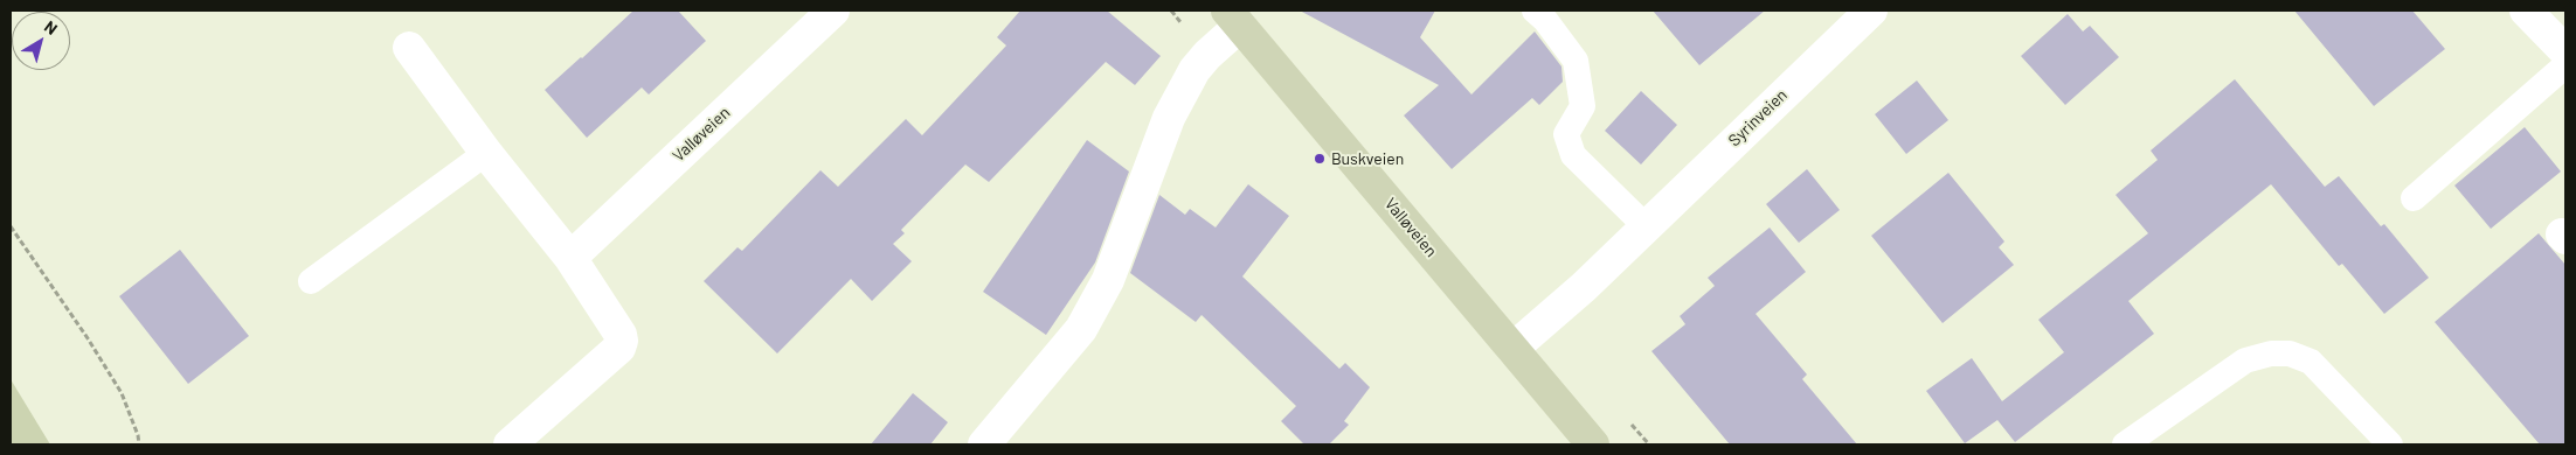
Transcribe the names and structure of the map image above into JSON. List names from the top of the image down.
{
  "streets": {
    "main road": ["Valløveien"],
    "street": ["Syrinveien"]
  },
  "crossings": [
    ["Syrinveien", "Valløveien"]
  ],
  "places": ["Buskveien"],
  "north": "top right"
}
